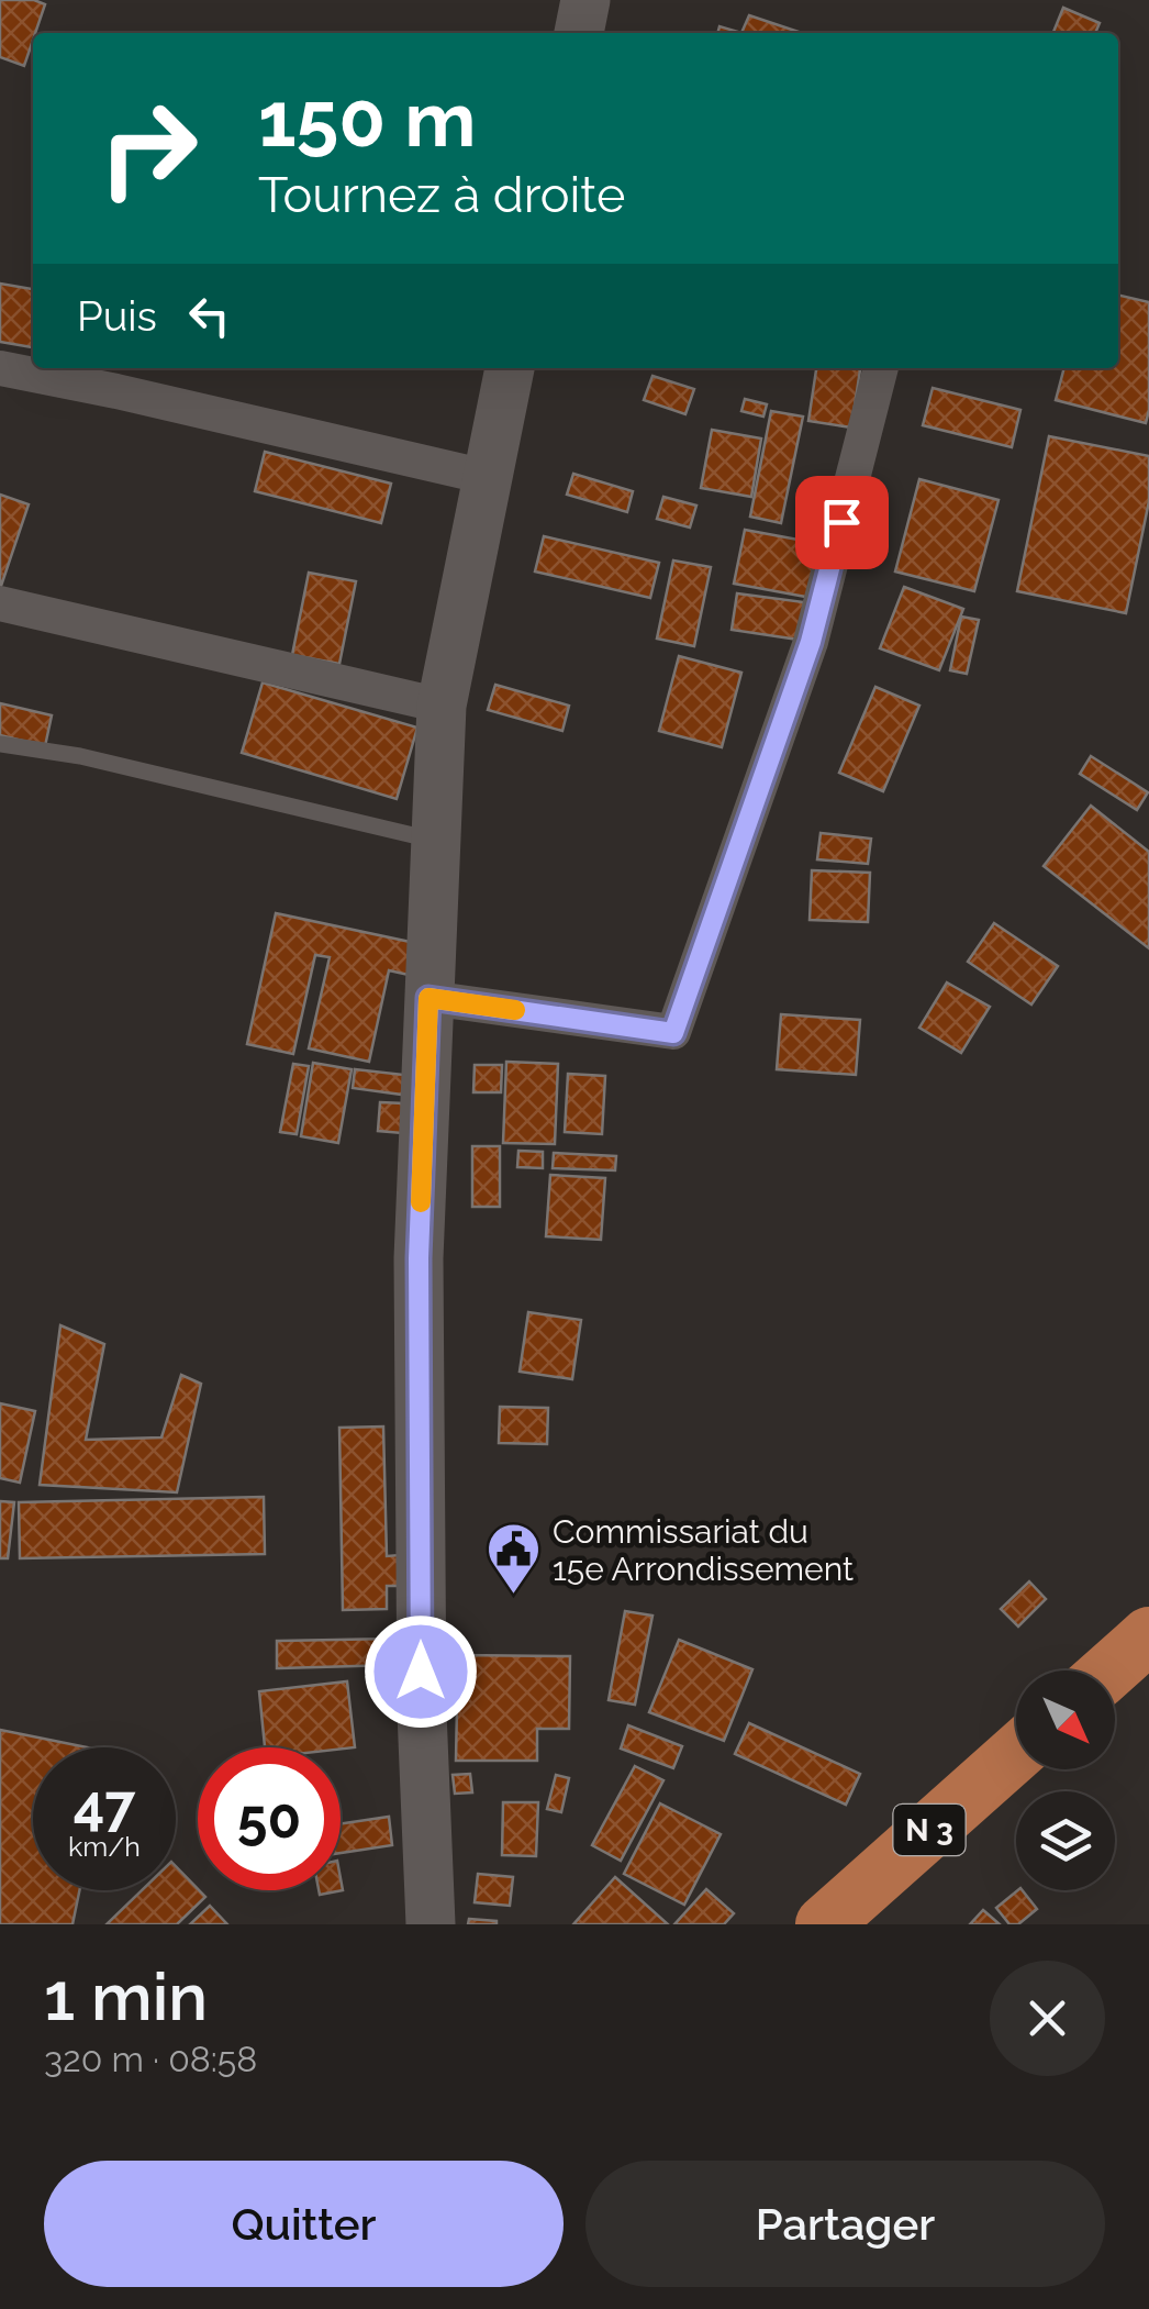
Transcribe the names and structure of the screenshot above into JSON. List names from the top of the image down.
{
  "streets": {
    "highway": ["N 3"]
  },
  "places": {
    "public building": ["Commissariat du 15e Arrondissement"]
  },
  "north": "bottom right",
  "page": {
    "turn": ["150 m", "Tournez à droite"],
    "then": "Puis",
    "speed": "47 km/h",
    "limit": "50",
    "heading": ["1 min", "320 m · 08:58"],
    "buttons": ["Quitter", "Partager"]
  }
}
